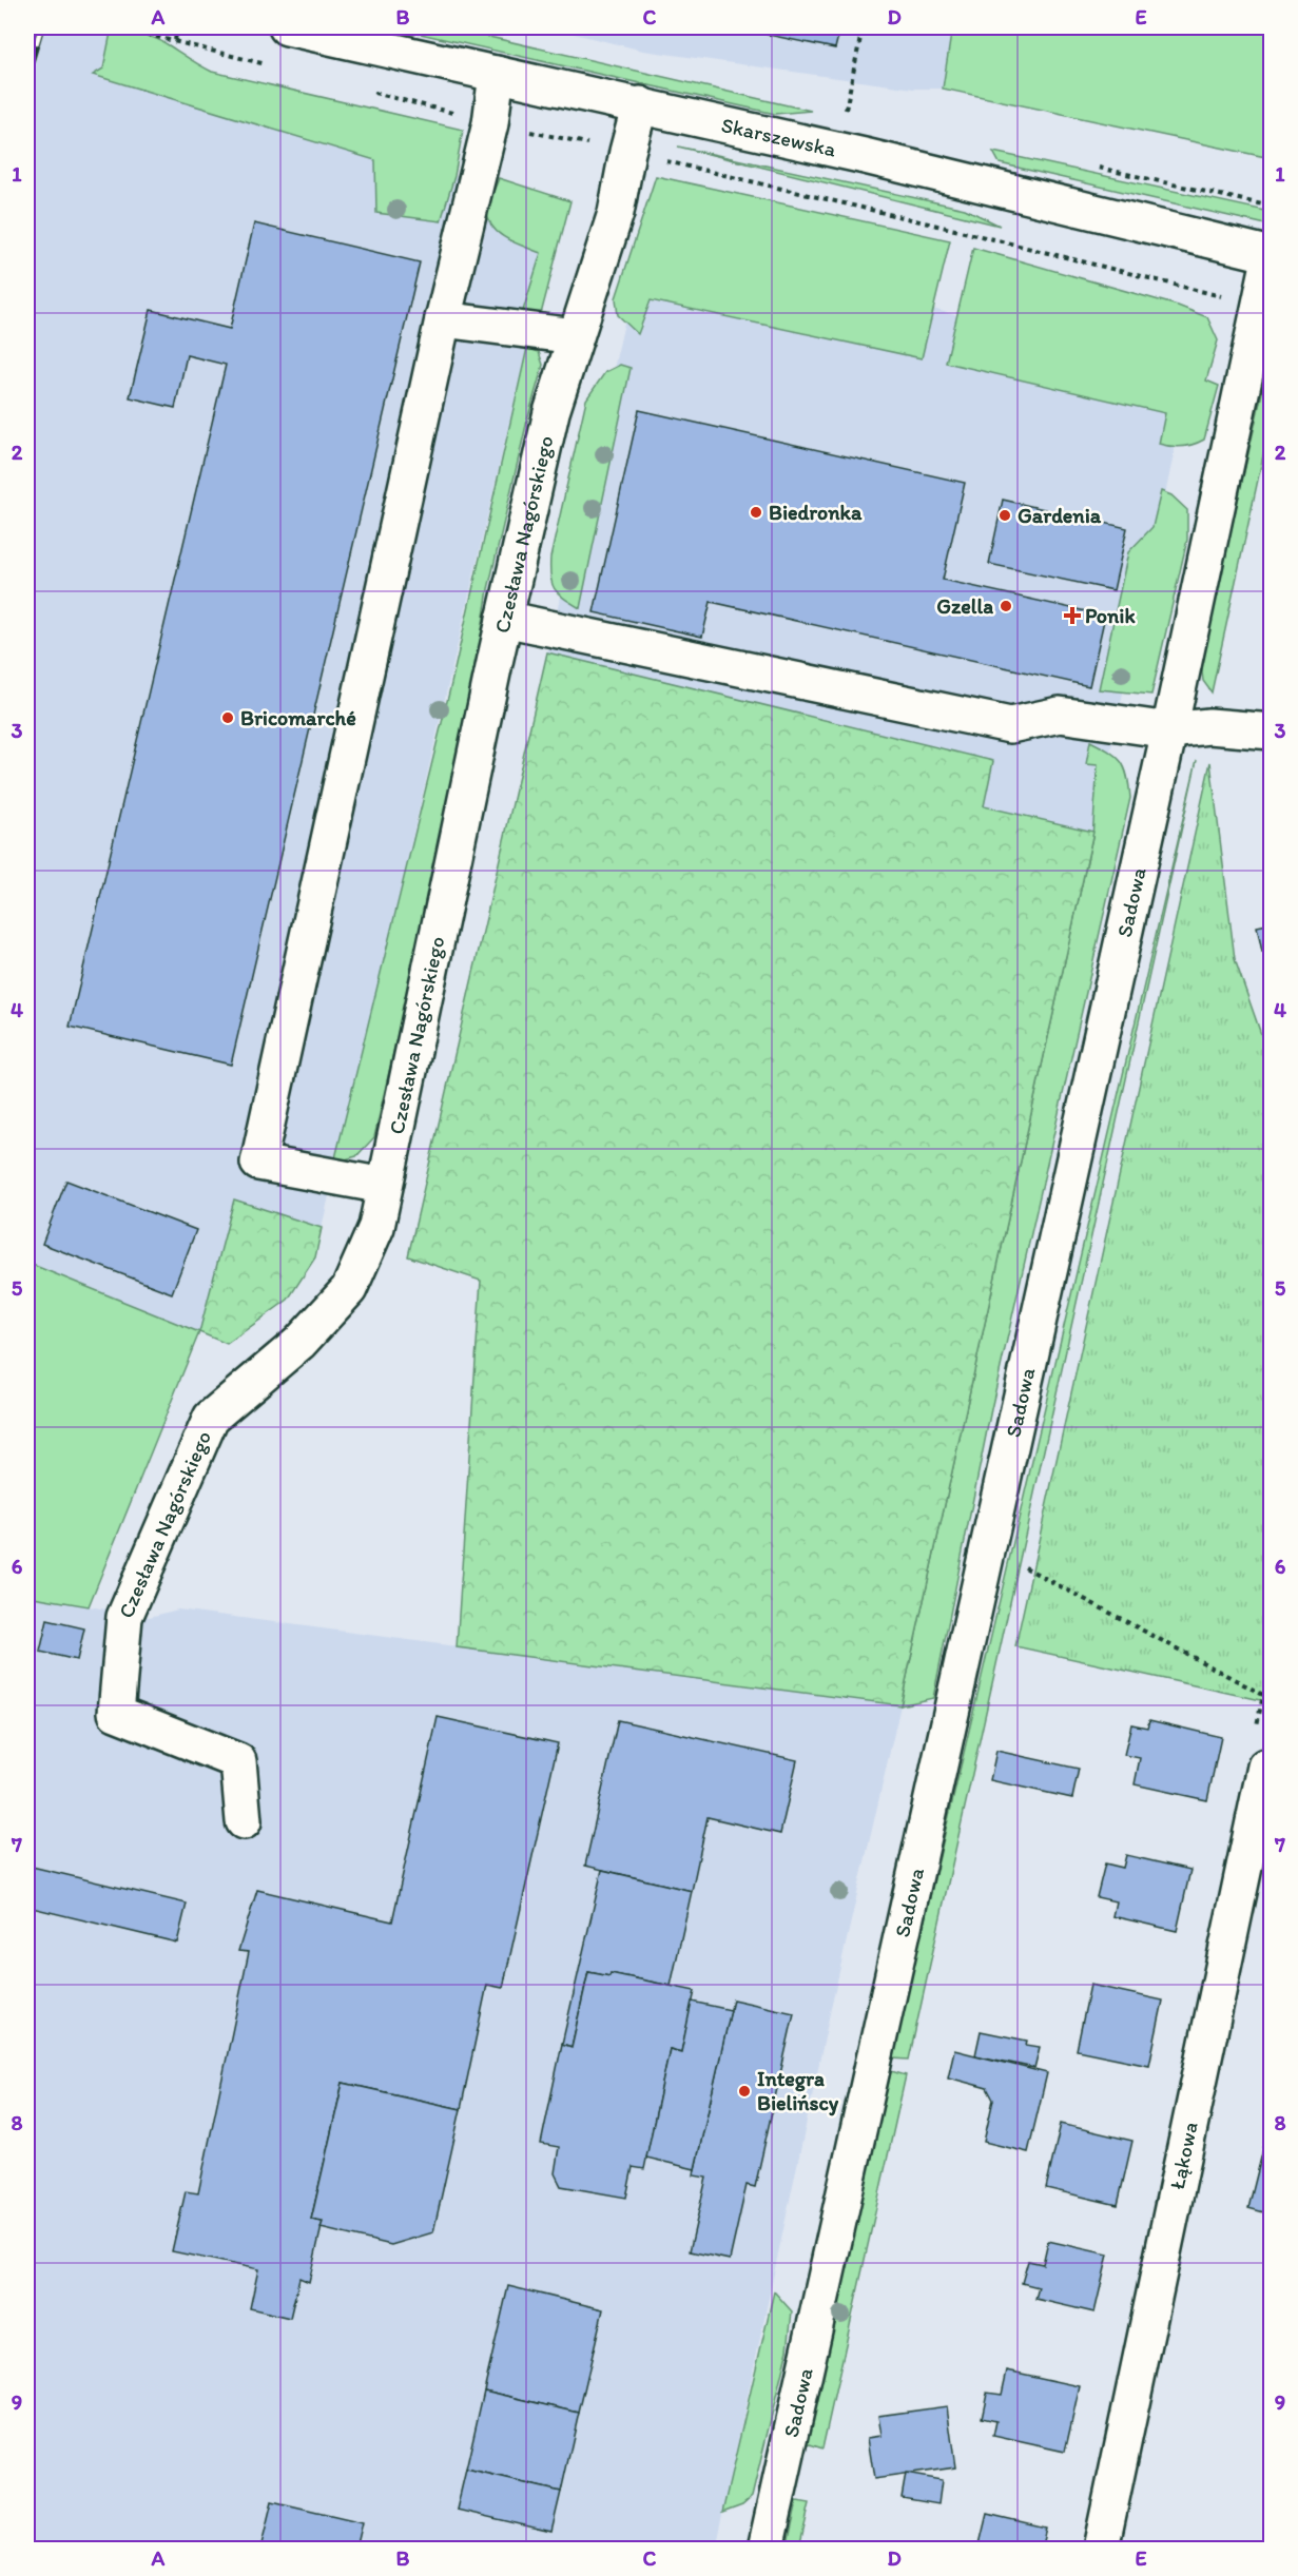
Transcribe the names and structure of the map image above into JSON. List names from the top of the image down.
{
  "streets": {
    "street": [
      "Skarszewska",
      "Czesława Nagórskiego",
      "Sadowa",
      "Łąkowa"
    ]
  },
  "crossings": [
    ["Skarszewska", "Czesława Nagórskiego"],
    ["Skarszewska", "Sadowa"]
  ],
  "places": {
    "other": [
      "Biedronka",
      "Gardenia",
      "Gzella",
      "Bricomarché",
      "Integra Bielińscy"
    ],
    "health": ["Ponik"]
  },
  "grid": {
    "columns": [
      "A",
      "B",
      "C",
      "D",
      "E"
    ],
    "rows": [
      "1",
      "2",
      "3",
      "4",
      "5",
      "6",
      "7",
      "8",
      "9"
    ]
  }
}
